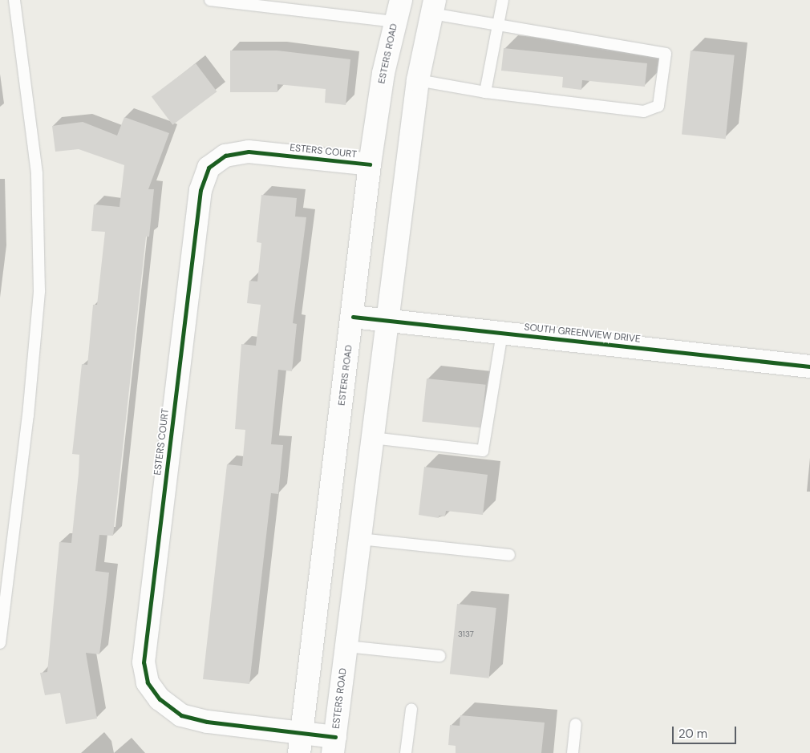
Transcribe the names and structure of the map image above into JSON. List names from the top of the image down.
{
  "streets": {
    "main road": ["ESTERS ROAD", "ESTERS COURT", "SOUTH GREENVIEW DRIVE"]
  },
  "crossings": [
    ["ESTERS ROAD", "ESTERS COURT"],
    ["ESTERS ROAD", "SOUTH GREENVIEW DRIVE"]
  ],
  "house_numbers": ["3137"],
  "scale_bar": "20 m"
}
